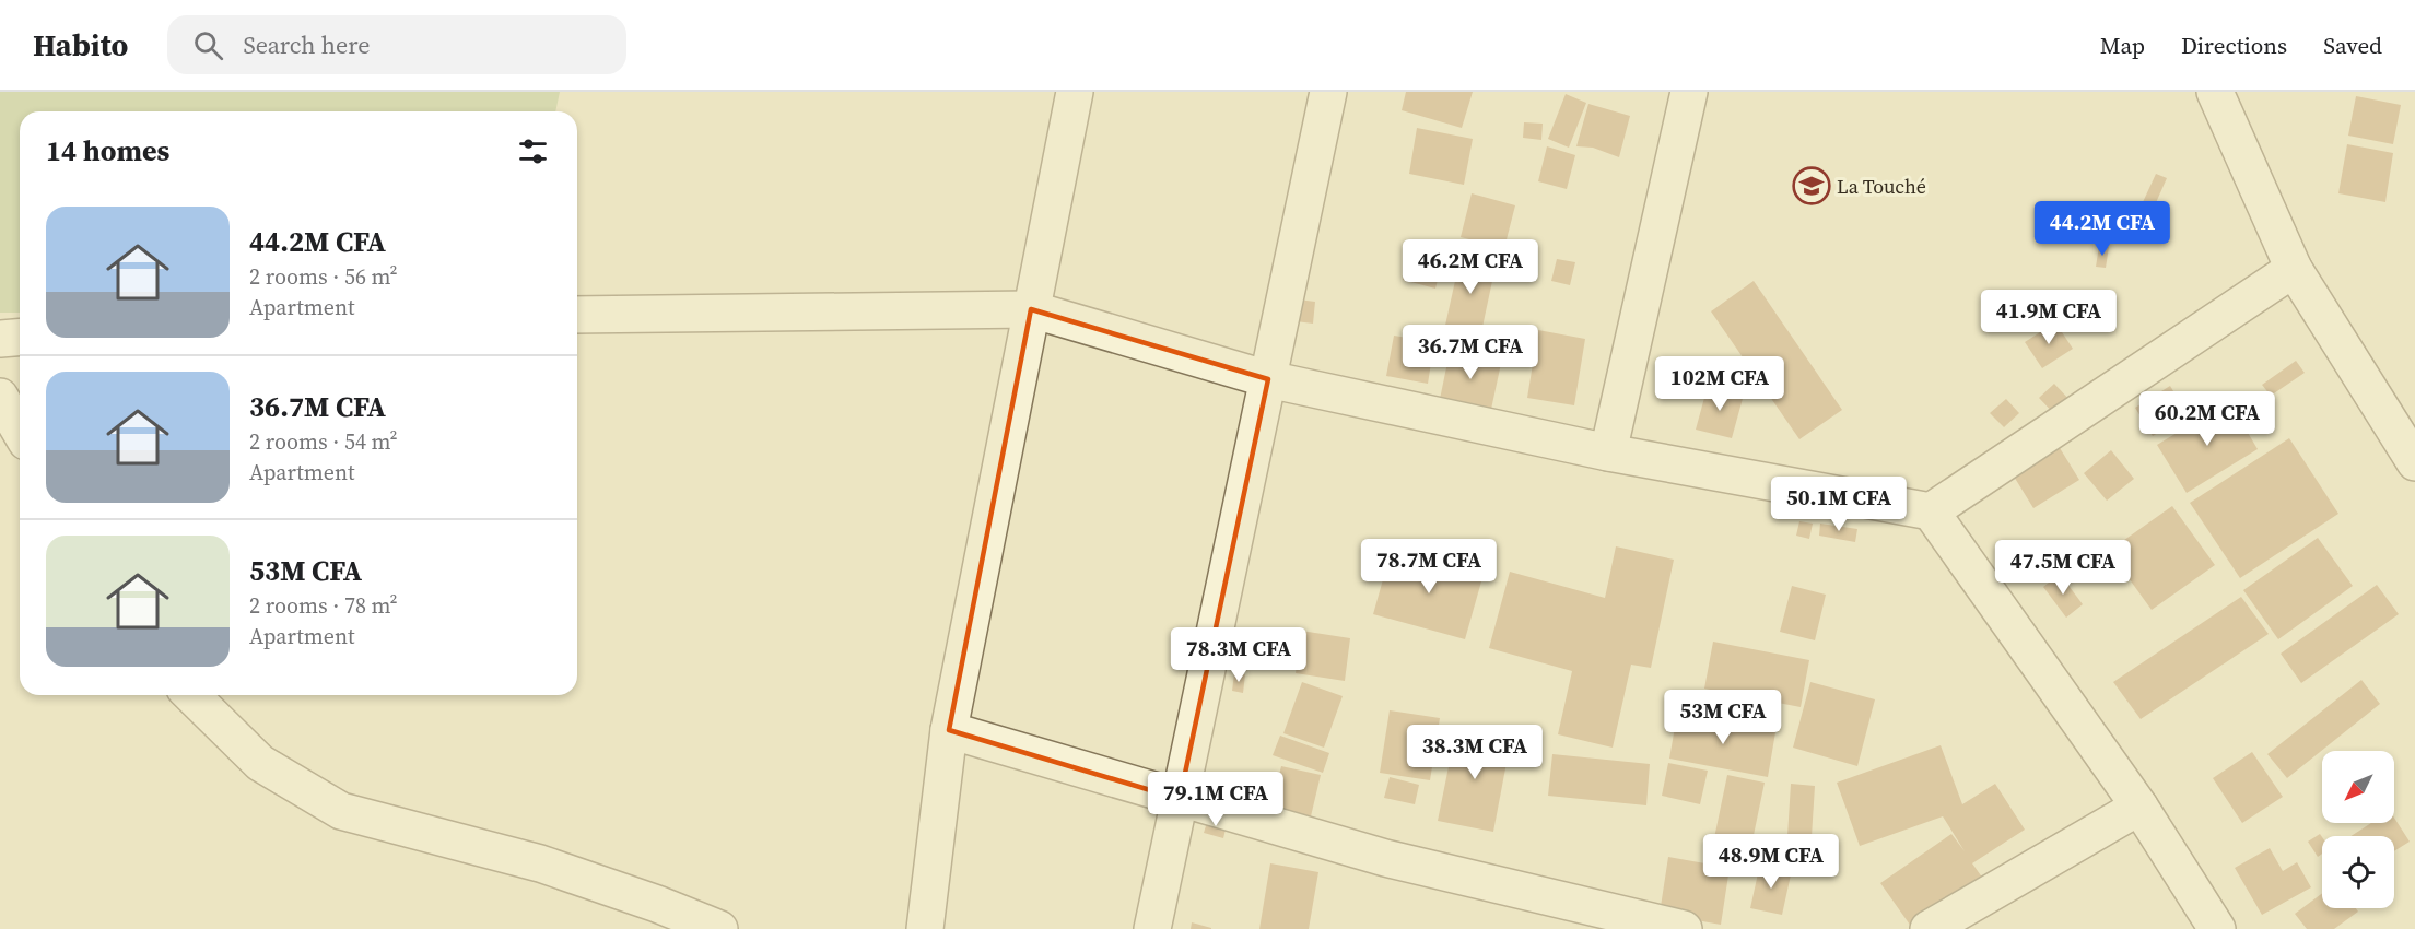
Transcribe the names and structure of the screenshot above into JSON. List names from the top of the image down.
{
  "places": {
    "school or university": ["La Touché"]
  },
  "north": "bottom left",
  "page": {
    "header": "Habito",
    "search": "Search here",
    "nav": ["Map", "Directions", "Saved"],
    "heading": "14 homes",
    "list": [
      {
        "name": "44.2M CFA",
        "note": "2 rooms · 56 m² · Apartment"
      },
      {
        "name": "36.7M CFA",
        "note": "2 rooms · 54 m² · Apartment"
      },
      {
        "name": "53M CFA",
        "note": "2 rooms · 78 m² · Apartment"
      }
    ],
    "price": [
      "44.2M CFA",
      "46.2M CFA",
      "41.9M CFA",
      "36.7M CFA",
      "102M CFA",
      "60.2M CFA",
      "50.1M CFA",
      "78.7M CFA",
      "47.5M CFA",
      "78.3M CFA",
      "53M CFA",
      "38.3M CFA",
      "79.1M CFA",
      "48.9M CFA"
    ]
  }
}
